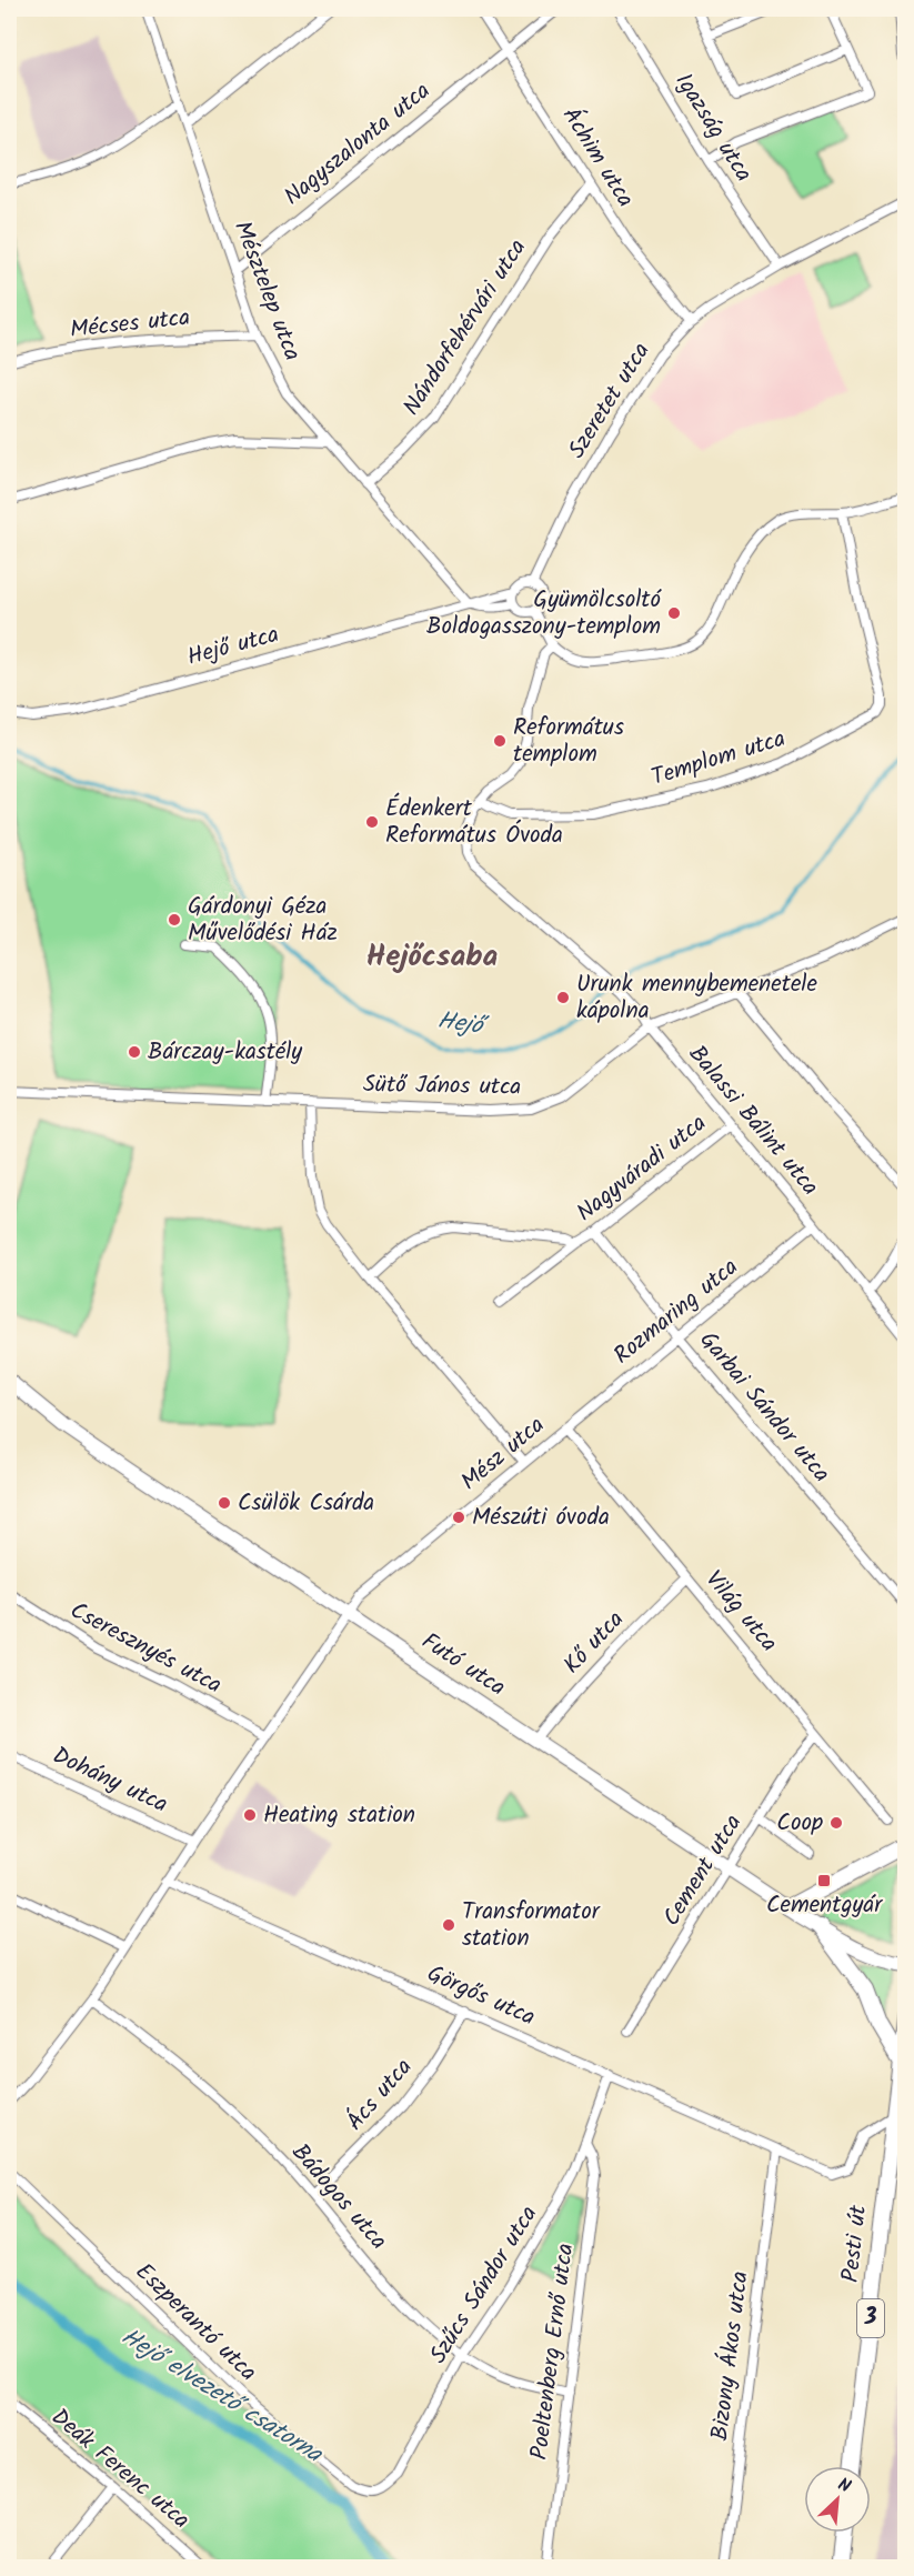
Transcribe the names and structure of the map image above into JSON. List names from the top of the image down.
{
  "streets": {
    "main road": ["Futó utca", "Pesti út", "3"],
    "street": [
      "Igazság utca",
      "Nagyszalonta utca",
      "Áchim utca",
      "Mésztelep utca",
      "Mécses utca",
      "Nándorfehérvári utca",
      "Szeretet utca",
      "Hejő utca",
      "Templom utca",
      "Sütő János utca",
      "Balassi Bálint utca",
      "Nagyváradi utca",
      "Rozmaring utca",
      "Garbai Sándor utca",
      "Mész utca",
      "Világ utca",
      "Kő utca",
      "Cseresznyés utca",
      "Dohány utca",
      "Cement utca",
      "Görgős utca",
      "Ács utca",
      "Bádogos utca",
      "Szűcs Sándor utca",
      "Eszperantó utca",
      "Poeltenberg Ernő utca",
      "Bizony Ákos utca",
      "Deák Ferenc utca"
    ]
  },
  "crossings": [
    ["Igazság utca", "Szeretet utca"],
    ["Nagyszalonta utca", "Áchim utca"],
    ["Nagyszalonta utca", "Mésztelep utca"],
    ["Áchim utca", "Nándorfehérvári utca"],
    ["Áchim utca", "Szeretet utca"],
    ["Mésztelep utca", "Mécses utca"],
    ["Mésztelep utca", "Nándorfehérvári utca"],
    ["Mésztelep utca", "Hejő utca"],
    ["Szeretet utca", "Hejő utca"],
    ["Templom utca", "Balassi Bálint utca"],
    ["Sütő János utca", "Balassi Bálint utca"],
    ["Balassi Bálint utca", "Nagyváradi utca"],
    ["Balassi Bálint utca", "Rozmaring utca"],
    ["Nagyváradi utca", "Garbai Sándor utca"],
    ["Rozmaring utca", "Garbai Sándor utca"],
    ["Rozmaring utca", "Mész utca"],
    ["Rozmaring utca", "Világ utca"],
    ["Mész utca", "Világ utca"],
    ["Mész utca", "Cseresznyés utca"],
    ["Mész utca", "Futó utca"],
    ["Mész utca", "Dohány utca"],
    ["Mész utca", "Görgős utca"],
    ["Mész utca", "Bádogos utca"],
    ["Világ utca", "Kő utca"],
    ["Világ utca", "Cement utca"],
    ["Kő utca", "Futó utca"],
    ["Futó utca", "Cement utca"],
    ["Görgős utca", "Ács utca"],
    ["Görgős utca", "Pesti út"],
    ["Görgős utca", "Szűcs Sándor utca"],
    ["Görgős utca", "Bizony Ákos utca"],
    ["Ács utca", "Bádogos utca"],
    ["Bádogos utca", "Szűcs Sándor utca"],
    ["Bádogos utca", "Poeltenberg Ernő utca"],
    ["Szűcs Sándor utca", "Eszperantó utca"],
    ["Szűcs Sándor utca", "Poeltenberg Ernő utca"]
  ],
  "districts": ["Hejőcsaba"],
  "water": ["Hejő", "Hejő elvezető csatorna"],
  "places": {
    "other": [
      "Gyümölcsoltó Boldogasszony-templom",
      "Református templom",
      "Édenkert Református Óvoda",
      "Gárdonyi Géza Művelődési Ház",
      "Urunk mennybemenetele kápolna",
      "Bárczay-kastély",
      "Csülök Csárda",
      "Mészúti óvoda",
      "Heating station",
      "Coop",
      "Transformator station"
    ],
    "transit": ["Cementgyár"]
  },
  "north": "top right"
}
